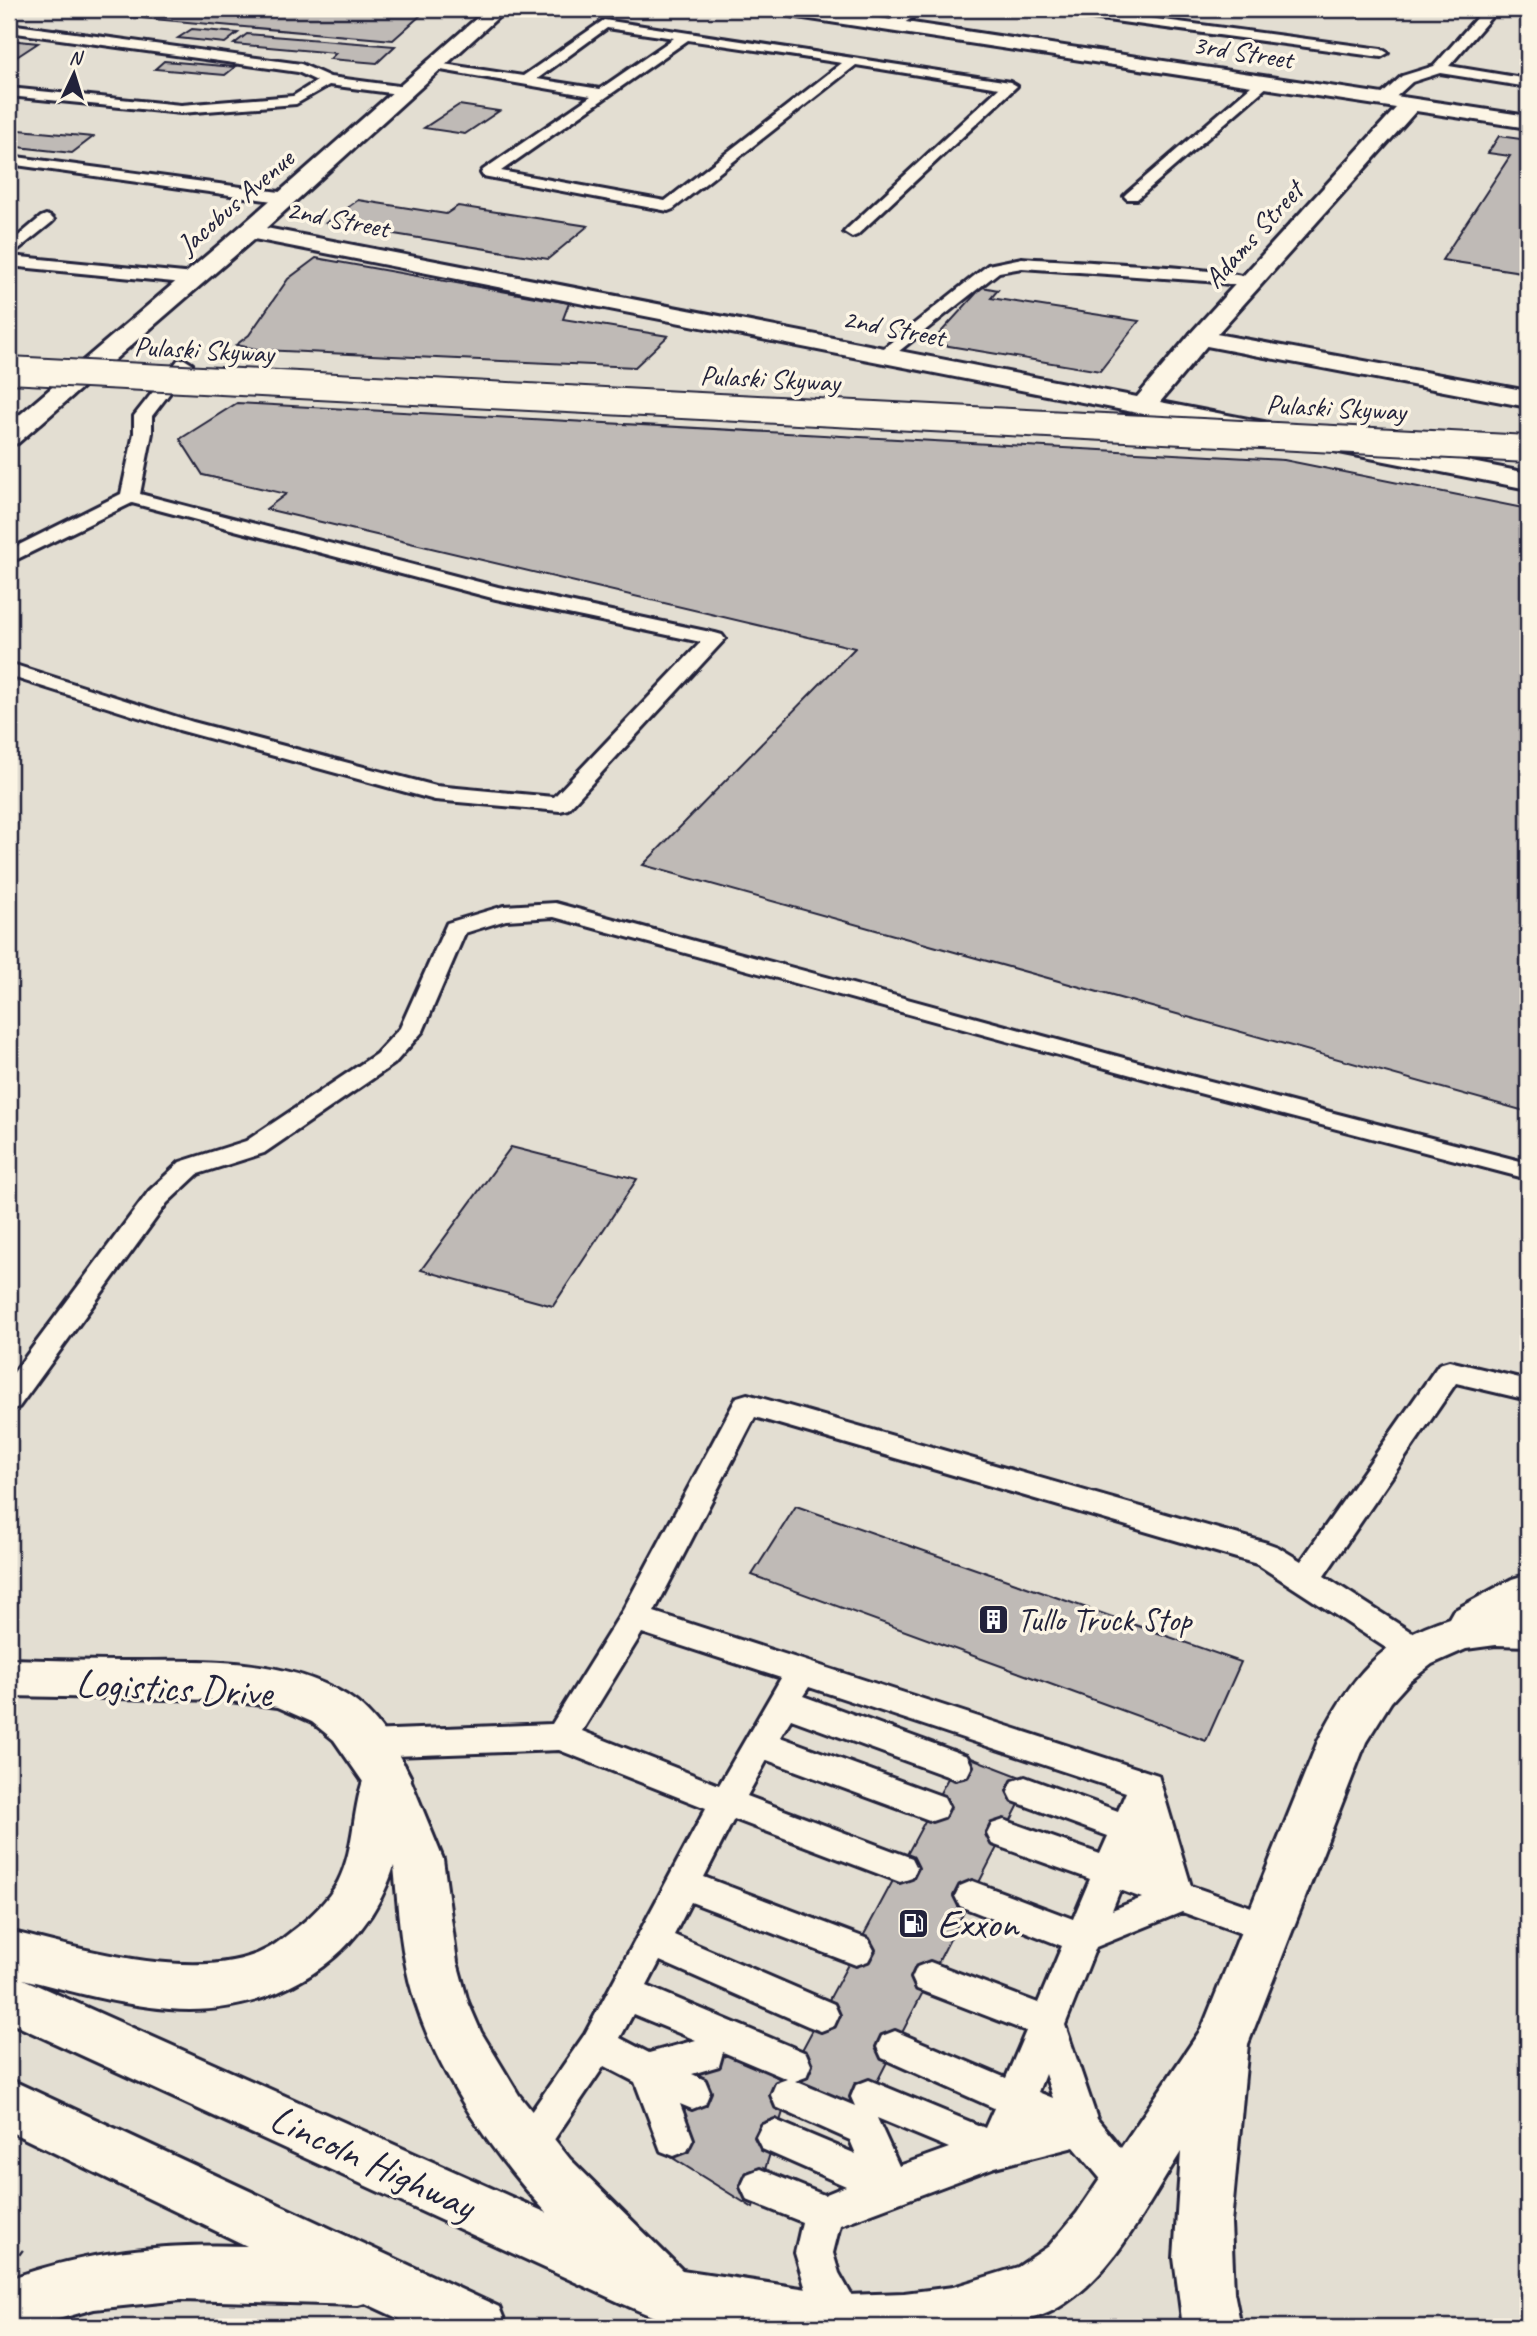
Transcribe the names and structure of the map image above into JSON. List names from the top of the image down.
{
  "streets": {
    "main road": [
      "3rd Street",
      "Jacobus Avenue",
      "2nd Street",
      "Adams Street",
      "Pulaski Skyway",
      "Logistics Drive",
      "Lincoln Highway"
    ]
  },
  "crossings": [
    ["3rd Street", "Adams Street"],
    ["Jacobus Avenue", "2nd Street"],
    ["2nd Street", "Adams Street"]
  ],
  "places": {
    "building": ["Tullo Truck Stop"],
    "fuel station": ["Exxon"]
  },
  "north": "top"
}
